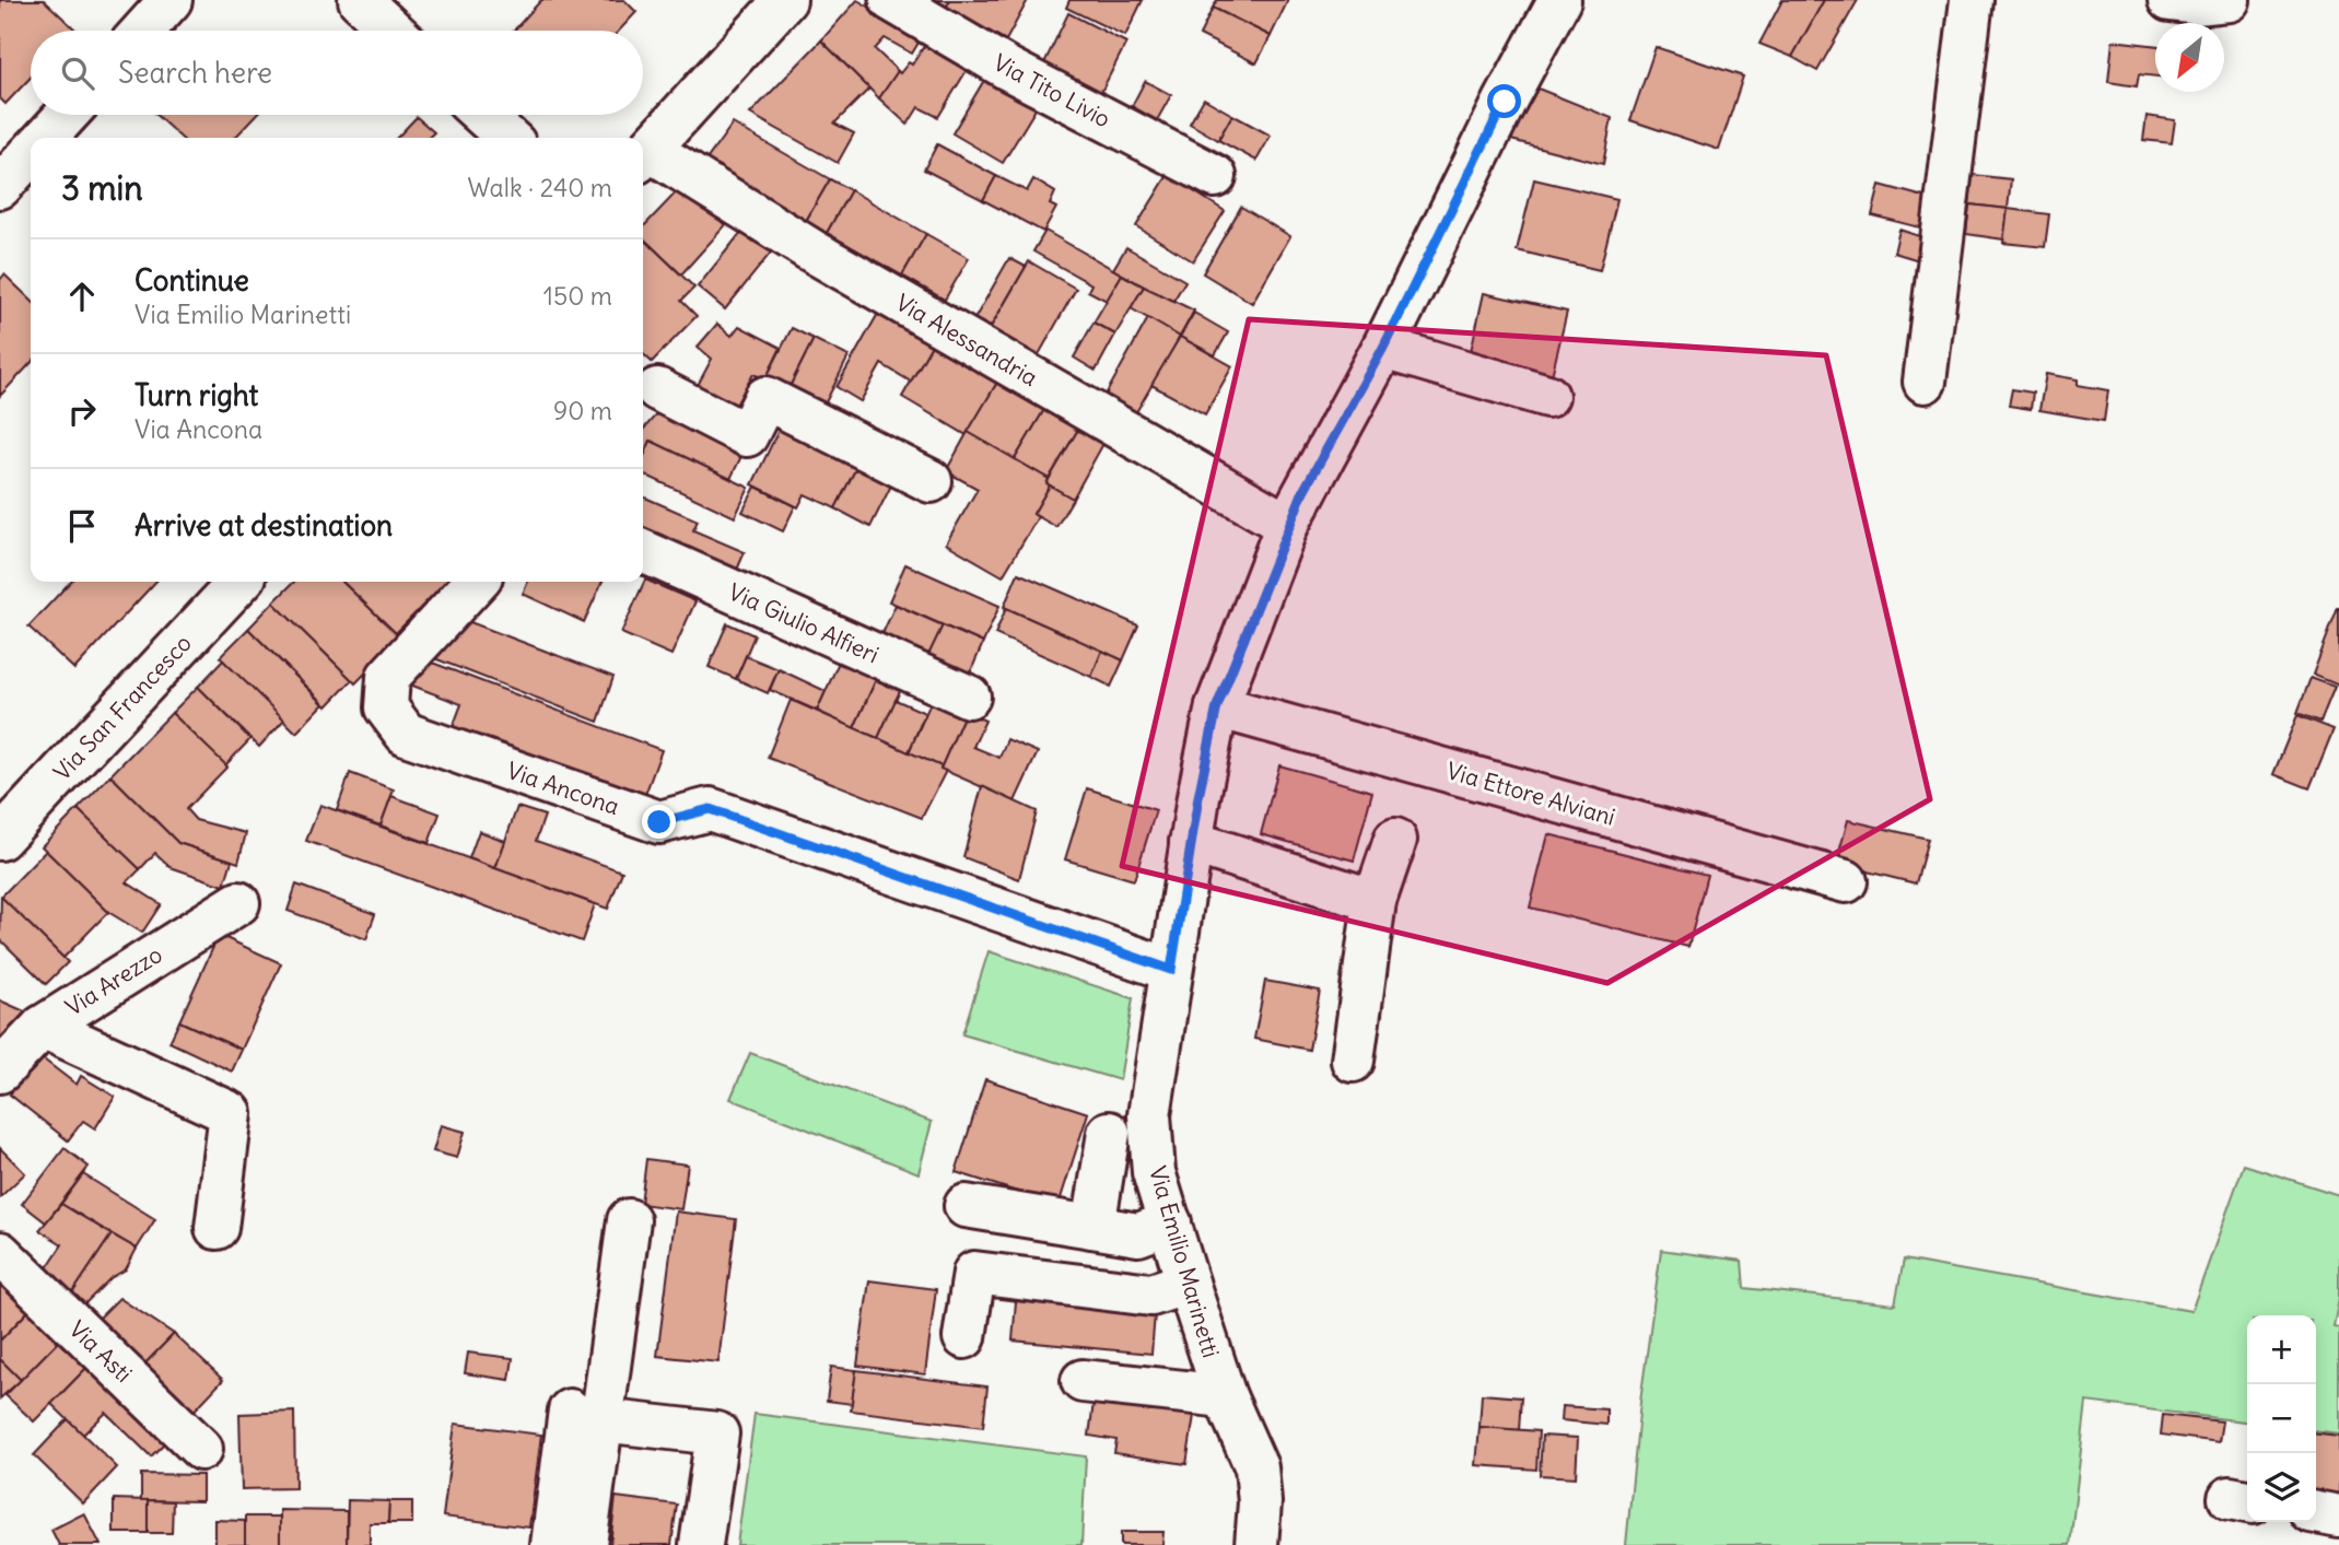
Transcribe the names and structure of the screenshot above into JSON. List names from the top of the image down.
{
  "streets": {
    "street": [
      "Via Tito Livio",
      "Via Alessandria",
      "Via Giulio Alfieri",
      "Via San Francesco",
      "Via Ancona",
      "Via Ettore Alviani",
      "Via Arezzo",
      "Via Emilio Marinetti",
      "Via Asti"
    ]
  },
  "crossings": [
    ["Via Alessandria", "Via Emilio Marinetti"],
    ["Via Ancona", "Via Emilio Marinetti"],
    ["Via Ettore Alviani", "Via Emilio Marinetti"]
  ],
  "north": "bottom left",
  "page": {
    "search": "Search here",
    "heading": ["3 min", "Walk · 240 m"],
    "list": [
      ["Continue", "Via Emilio Marinetti", "150 m"],
      ["Turn right", "Via Ancona", "90 m"],
      "Arrive at destination"
    ],
    "map_buttons": ["+", "−"]
  }
}
